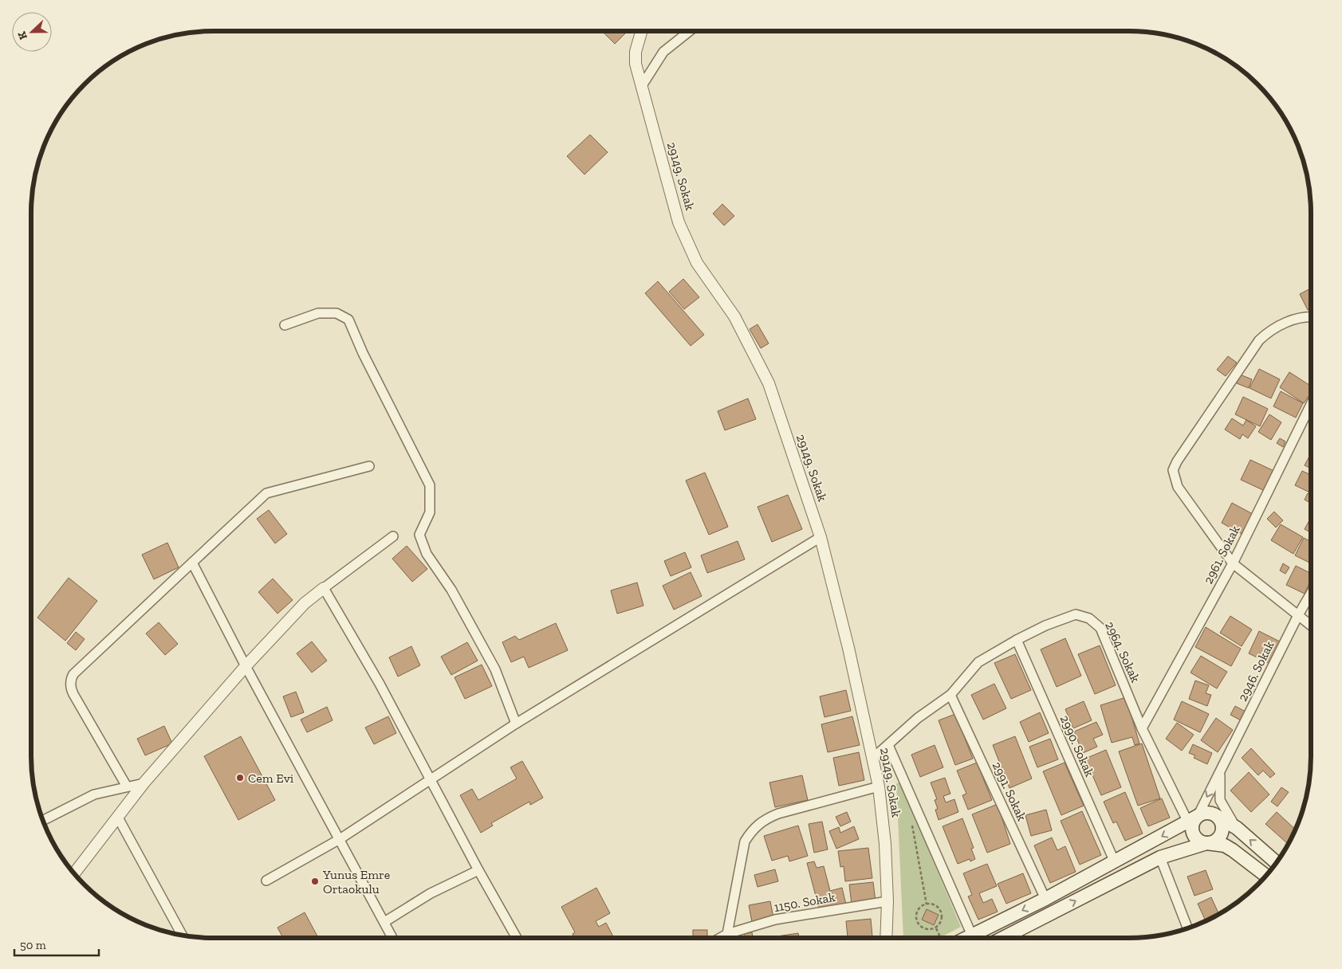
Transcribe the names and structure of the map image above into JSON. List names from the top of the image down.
{
  "streets": {
    "street": [
      "29149. Sokak",
      "2961. Sokak",
      "2964. Sokak",
      "2946. Sokak",
      "2990. Sokak",
      "2991. Sokak",
      "1150. Sokak"
    ]
  },
  "crossings": [
    ["29149. Sokak", "2964. Sokak"],
    ["29149. Sokak", "1150. Sokak"],
    ["2961. Sokak", "2964. Sokak"],
    ["2964. Sokak", "2946. Sokak"],
    ["2964. Sokak", "2990. Sokak"],
    ["2964. Sokak", "2991. Sokak"]
  ],
  "places": ["Cem Evi", "Yunus Emre Ortaokulu"],
  "scale_bar": "50 m",
  "north": "left"
}
